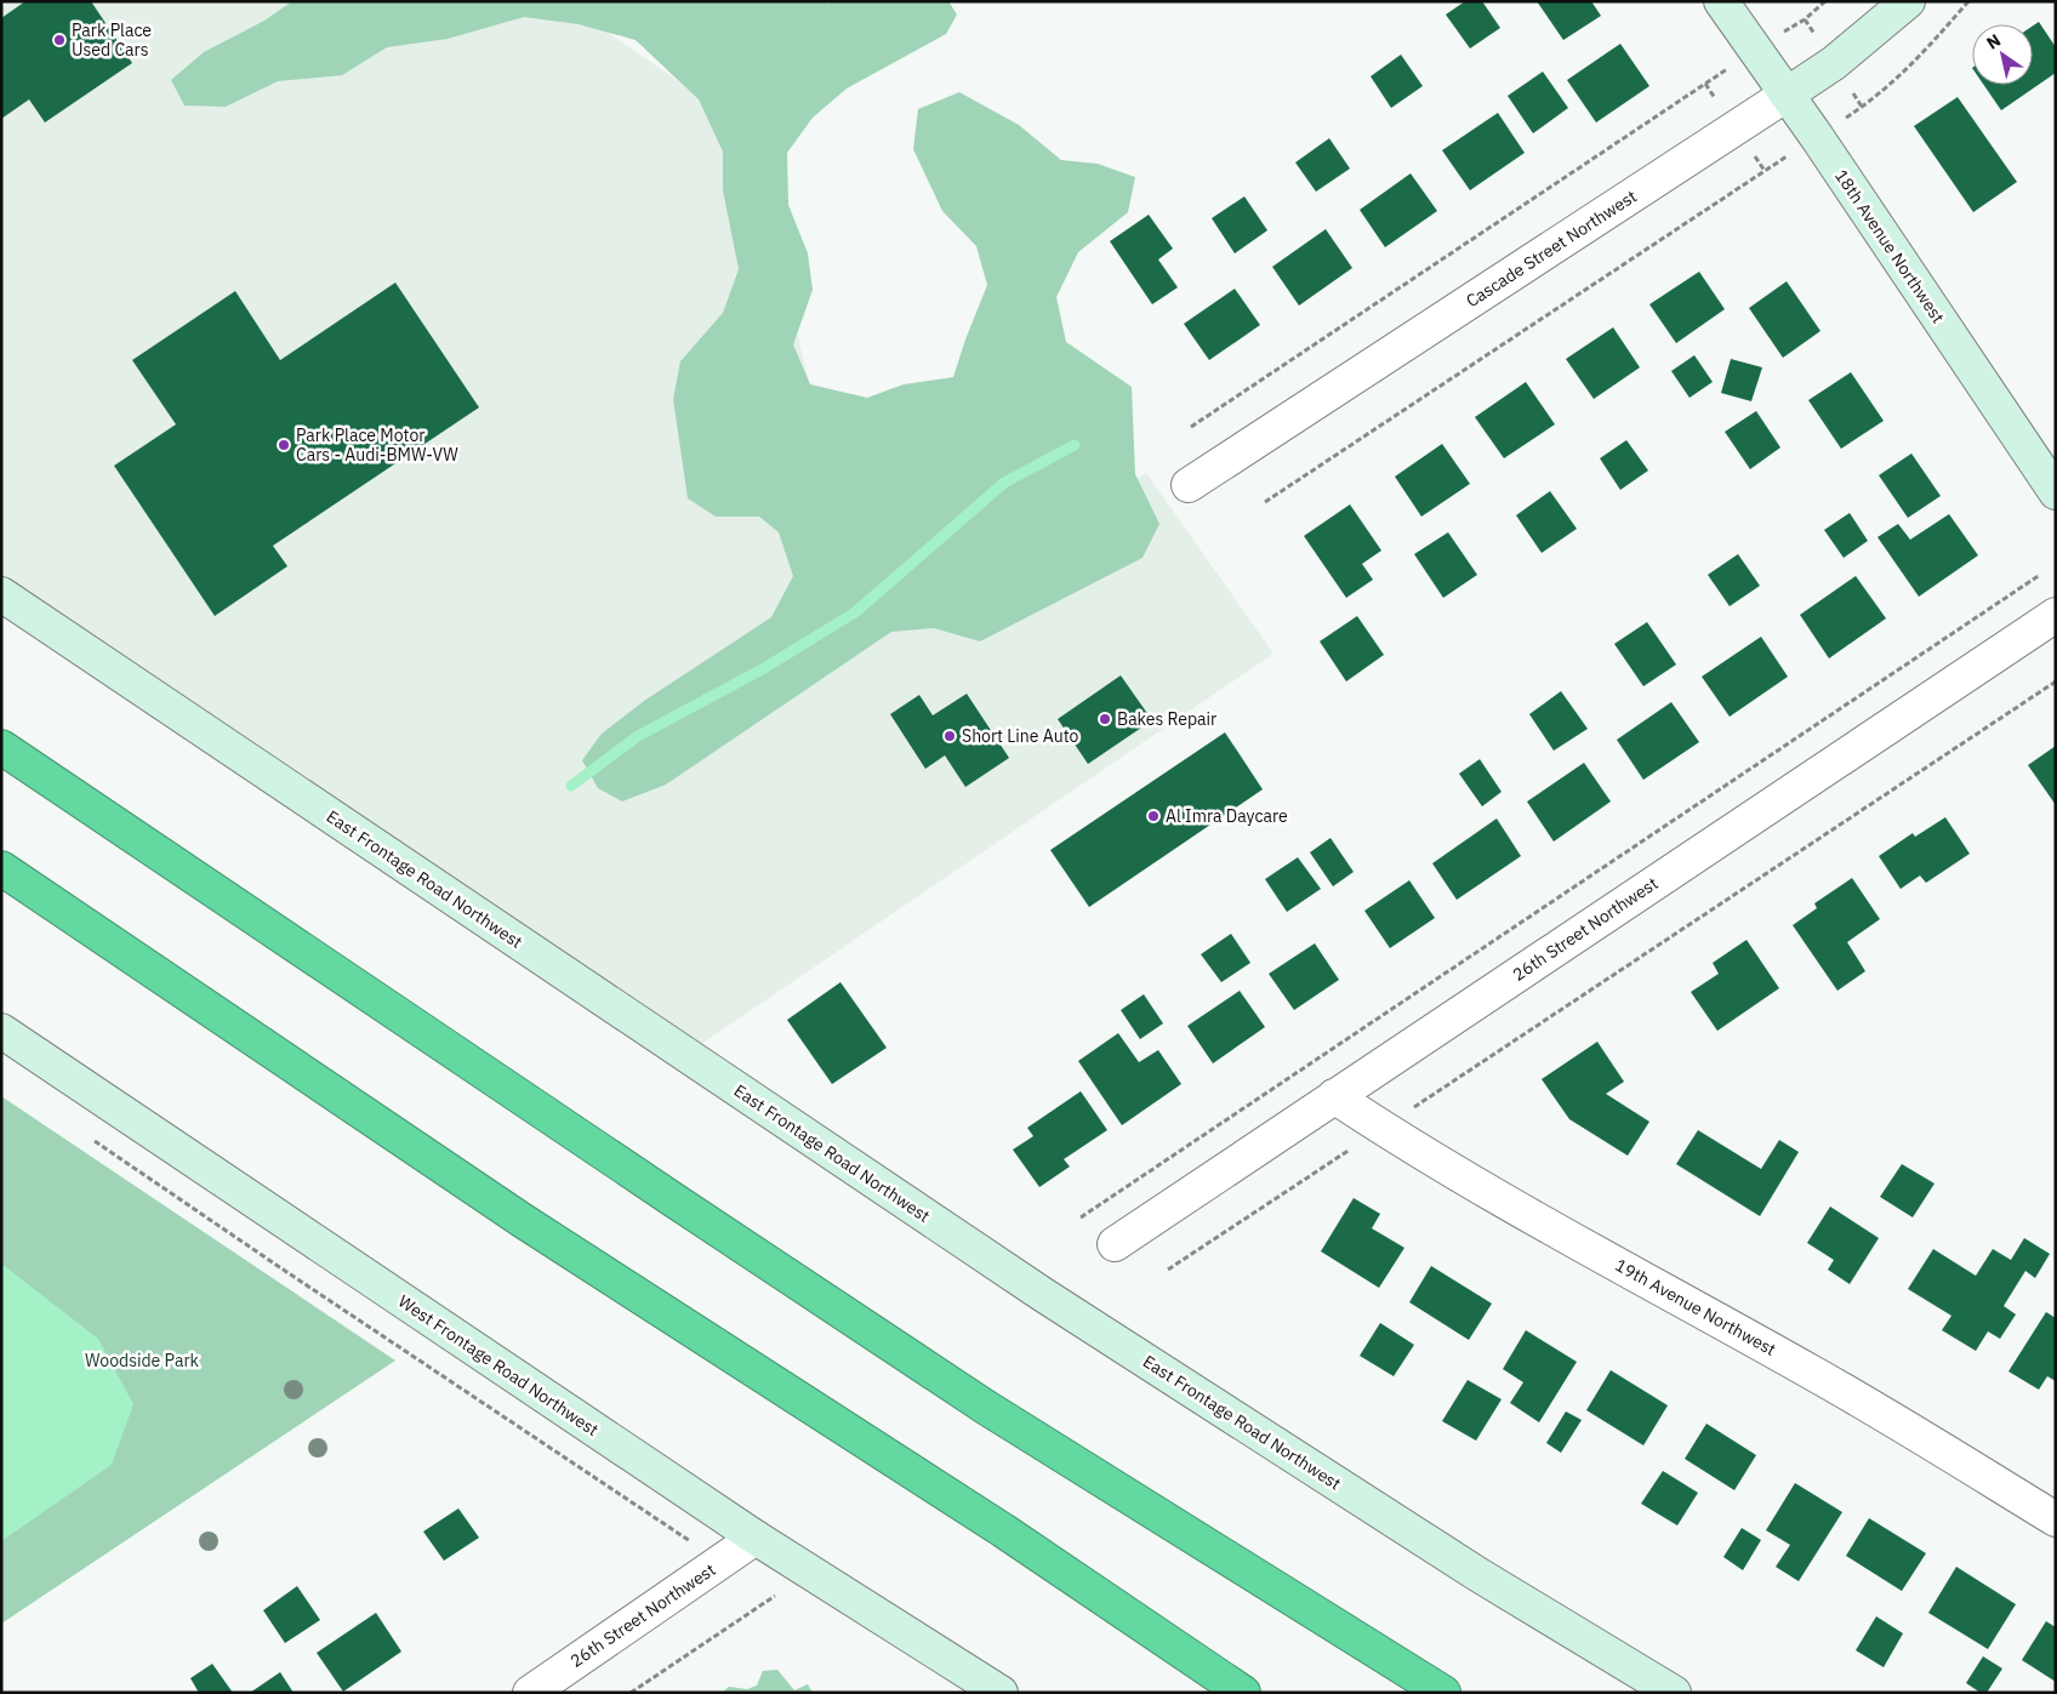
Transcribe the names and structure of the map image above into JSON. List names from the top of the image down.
{
  "streets": {
    "street": [
      "18th Avenue Northwest",
      "Cascade Street Northwest",
      "East Frontage Road Northwest",
      "26th Street Northwest",
      "19th Avenue Northwest",
      "West Frontage Road Northwest"
    ]
  },
  "crossings": [
    ["18th Avenue Northwest", "Cascade Street Northwest"],
    ["26th Street Northwest", "19th Avenue Northwest"],
    ["26th Street Northwest", "West Frontage Road Northwest"]
  ],
  "parks": ["Woodside Park"],
  "places": [
    "Park Place Used Cars",
    "Park Place Motor Cars - Audi-BMW-VW",
    "Bakes Repair",
    "Short Line Auto",
    "Al Imra Daycare"
  ],
  "north": "top left"
}
